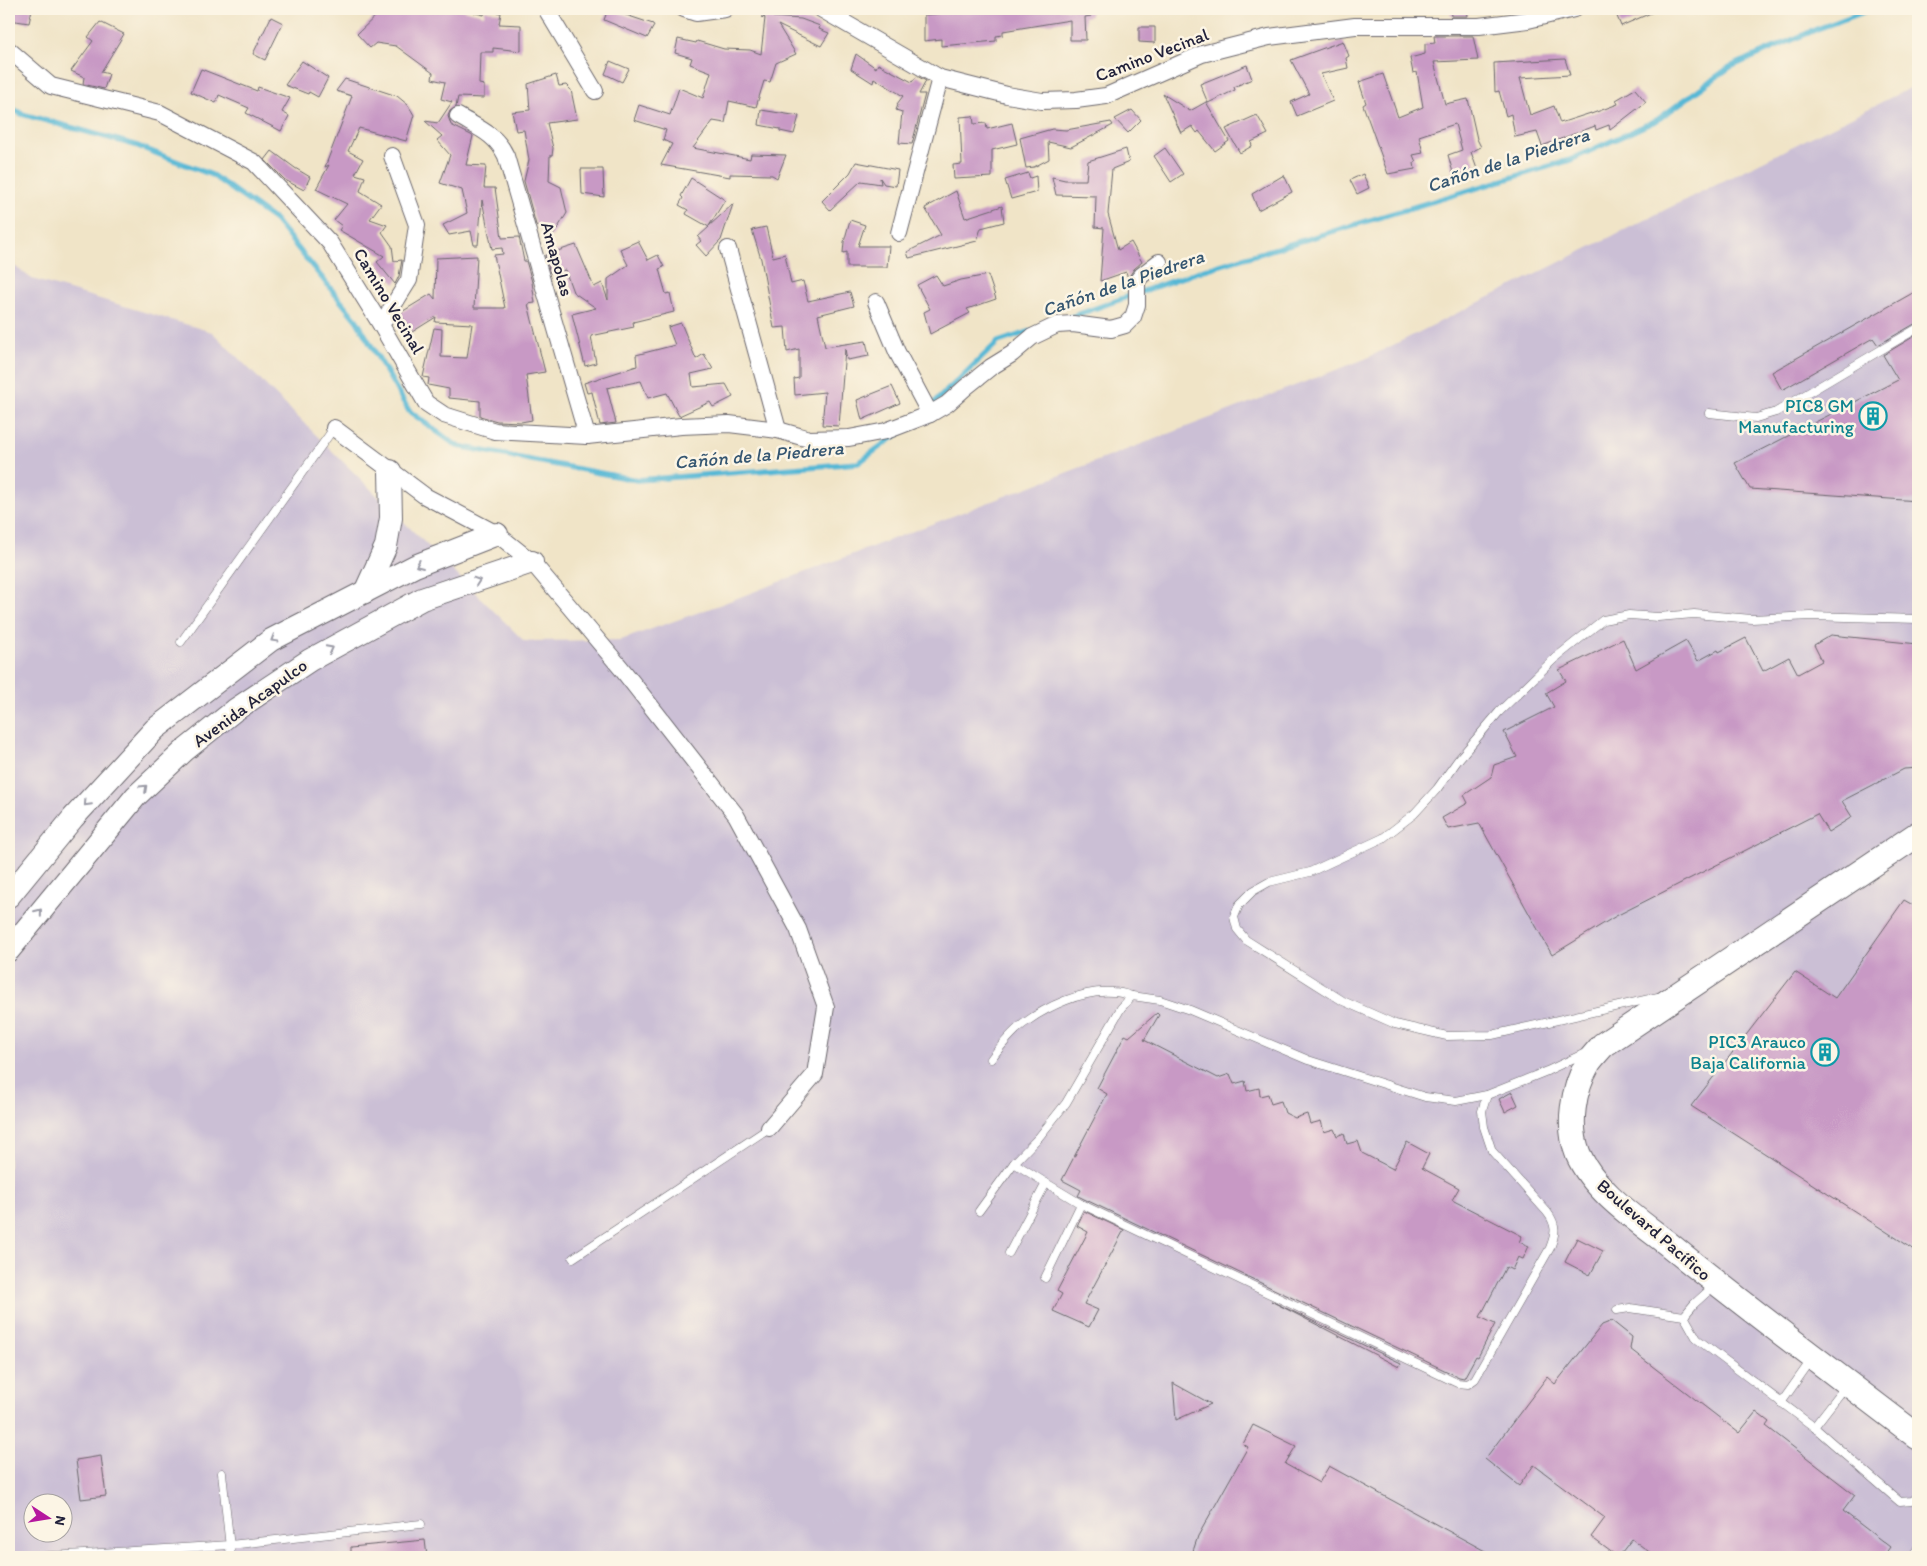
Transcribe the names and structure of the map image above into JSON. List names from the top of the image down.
{
  "streets": {
    "main road": ["Avenida Acapulco", "Boulevard Pacífico"],
    "street": ["Camino Vecinal", "Amapolas"]
  },
  "crossings": [
    ["Camino Vecinal", "Amapolas"]
  ],
  "water": ["Cañón de la Piedrera"],
  "places": {
    "building": ["PIC8 GM Manufacturing", "PIC3 Arauco Baja California"]
  },
  "north": "right"
}
